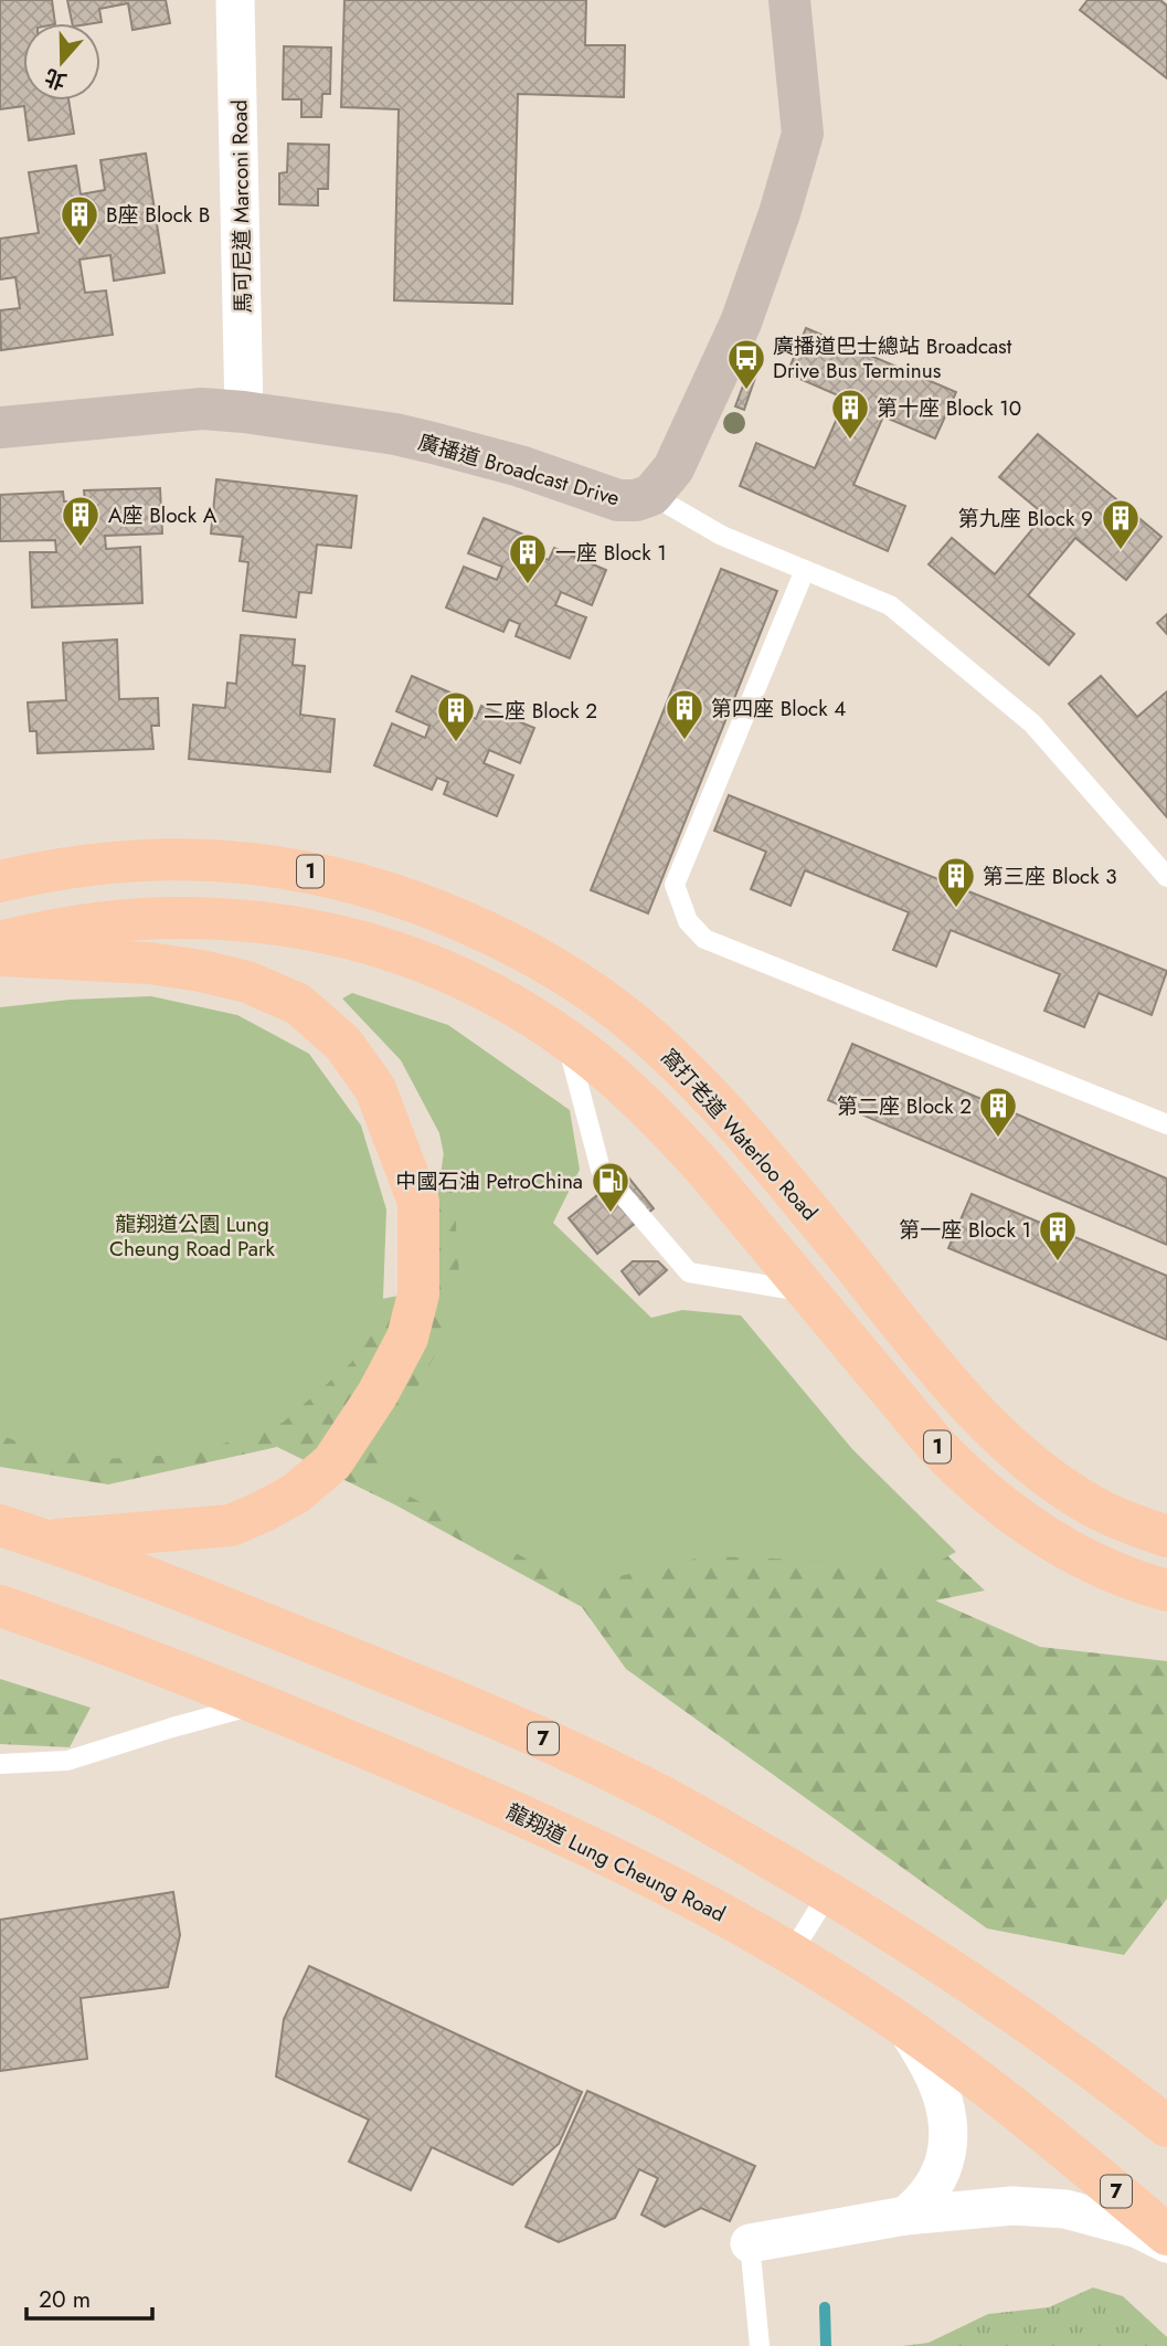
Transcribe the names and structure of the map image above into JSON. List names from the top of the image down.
{
  "streets": {
    "highway": [
      "1",
      "窩打老道 Waterloo Road",
      "7",
      "龍翔道 Lung Cheung Road"
    ],
    "street": ["馬可尼道 Marconi Road", "廣播道 Broadcast Drive"]
  },
  "crossings": [
    ["馬可尼道 Marconi Road", "廣播道 Broadcast Drive"]
  ],
  "parks": ["龍翔道公園 Lung Cheung Road Park"],
  "places": {
    "building": [
      "B座 Block B",
      "第十座 Block 10",
      "A座 Block A",
      "第九座 Block 9",
      "一座 Block 1",
      "第四座 Block 4",
      "二座 Block 2",
      "第三座 Block 3",
      "第二座 Block 2",
      "第一座 Block 1"
    ],
    "bus stop": ["廣播道巴士總站 Broadcast Drive Bus Terminus"],
    "fuel station": ["中國石油 PetroChina"]
  },
  "scale_bar": "20 m",
  "north": "bottom"
}
